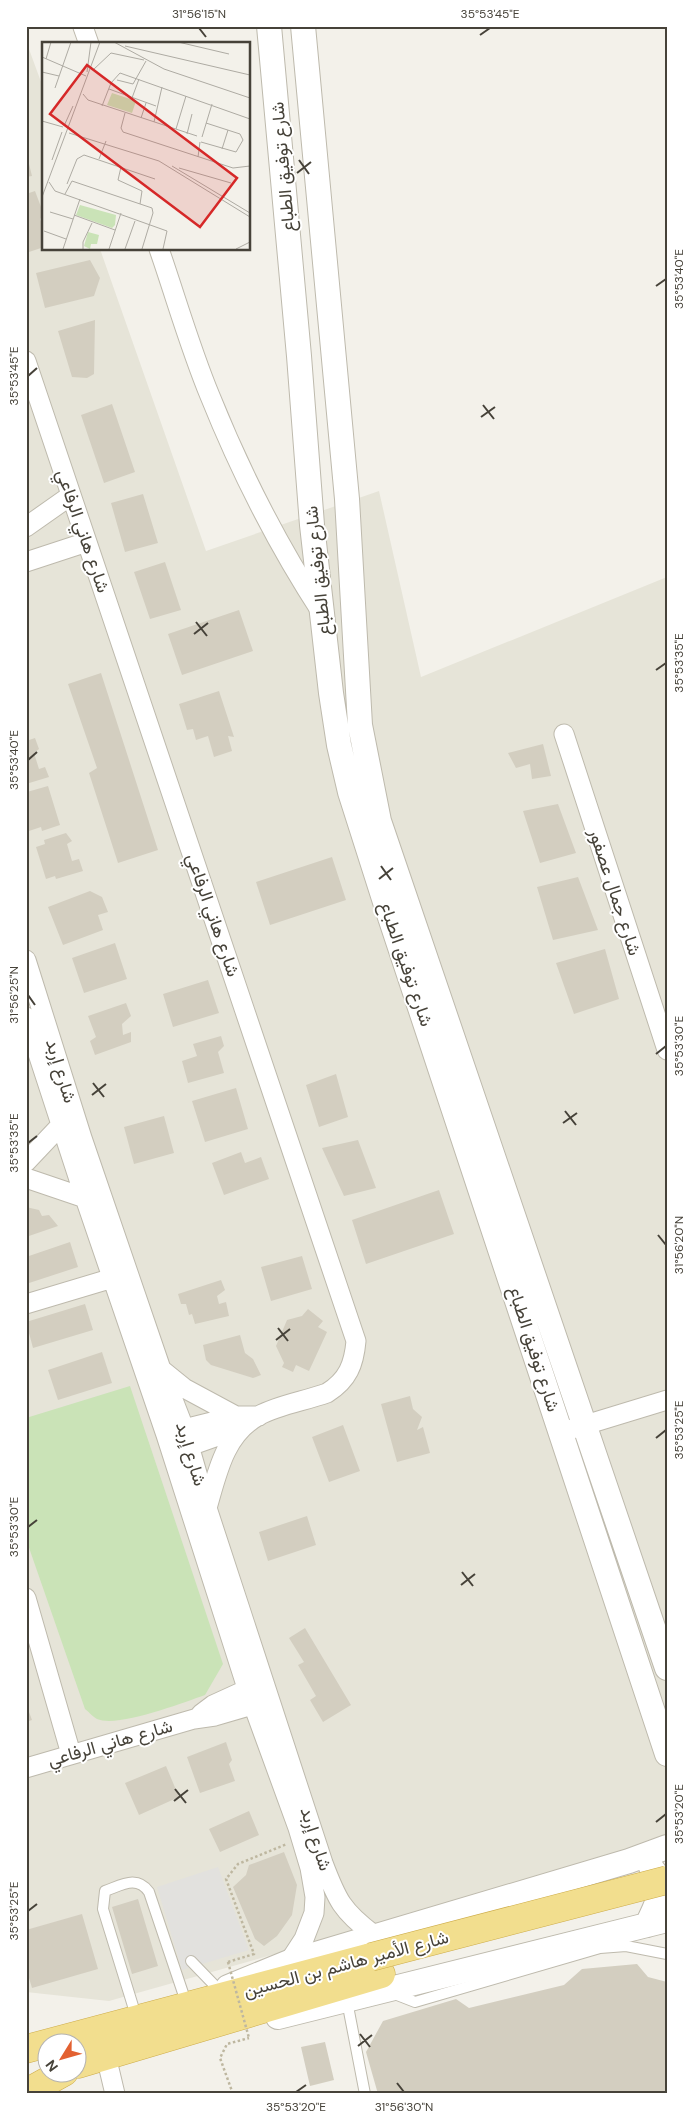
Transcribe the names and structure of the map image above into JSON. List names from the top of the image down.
{
  "streets": {
    "highway": ["شارع الأمير هاشم بن الحسين"],
    "street": [
      "شارع توفيق الطباع",
      "شارع هاني الرفاعي",
      "شارع جمال عصفور",
      "شارع إربد"
    ]
  },
  "crossings": [
    ["شارع هاني الرفاعي", "شارع إربد"],
    ["شارع إربد", "شارع الأمير هاشم بن الحسين"]
  ],
  "north": "bottom left",
  "coordinates": [
    "31°56'15\"N",
    "35°53'45\"E",
    "35°53'40\"E",
    "35°53'35\"E",
    "31°56'25\"N",
    "35°53'30\"E",
    "31°56'20\"N",
    "35°53'25\"E",
    "35°53'20\"E",
    "31°56'30\"N"
  ]
}
